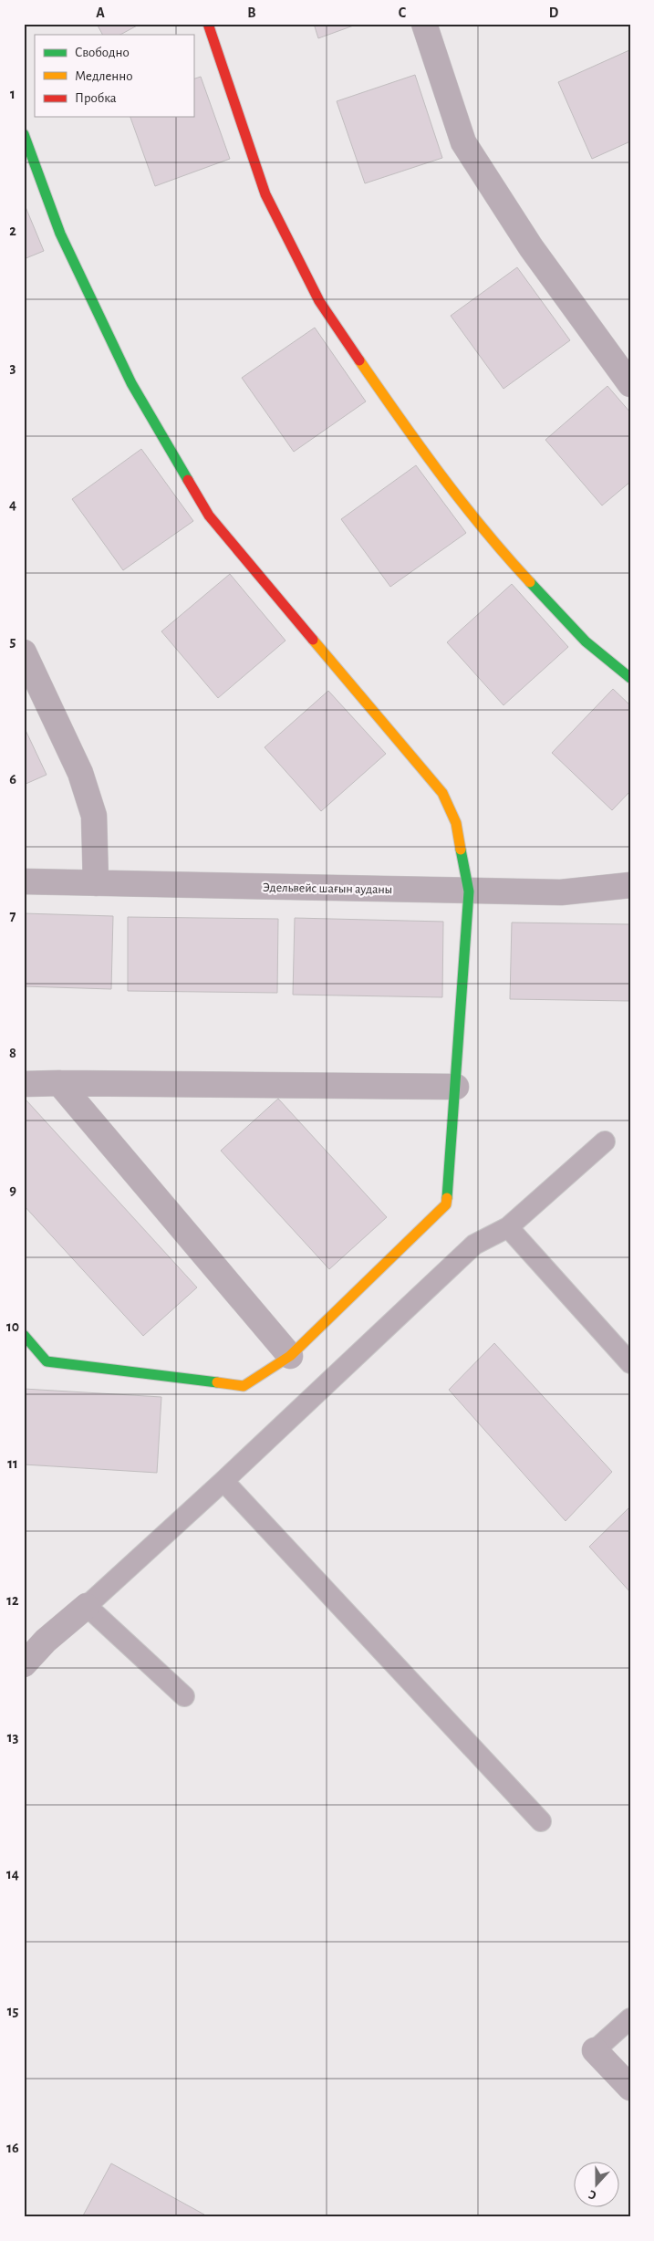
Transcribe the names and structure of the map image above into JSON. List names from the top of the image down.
{
  "streets": {
    "street": ["Эдельвейс шағын ауданы"]
  },
  "legend": ["Свободно", "Медленно", "Пробка"],
  "north": "bottom",
  "grid": {
    "columns": [
      "A",
      "B",
      "C",
      "D"
    ],
    "rows": [
      "1",
      "2",
      "3",
      "4",
      "5",
      "6",
      "7",
      "8",
      "9",
      "10",
      "11",
      "12",
      "13",
      "14",
      "15",
      "16"
    ]
  }
}
